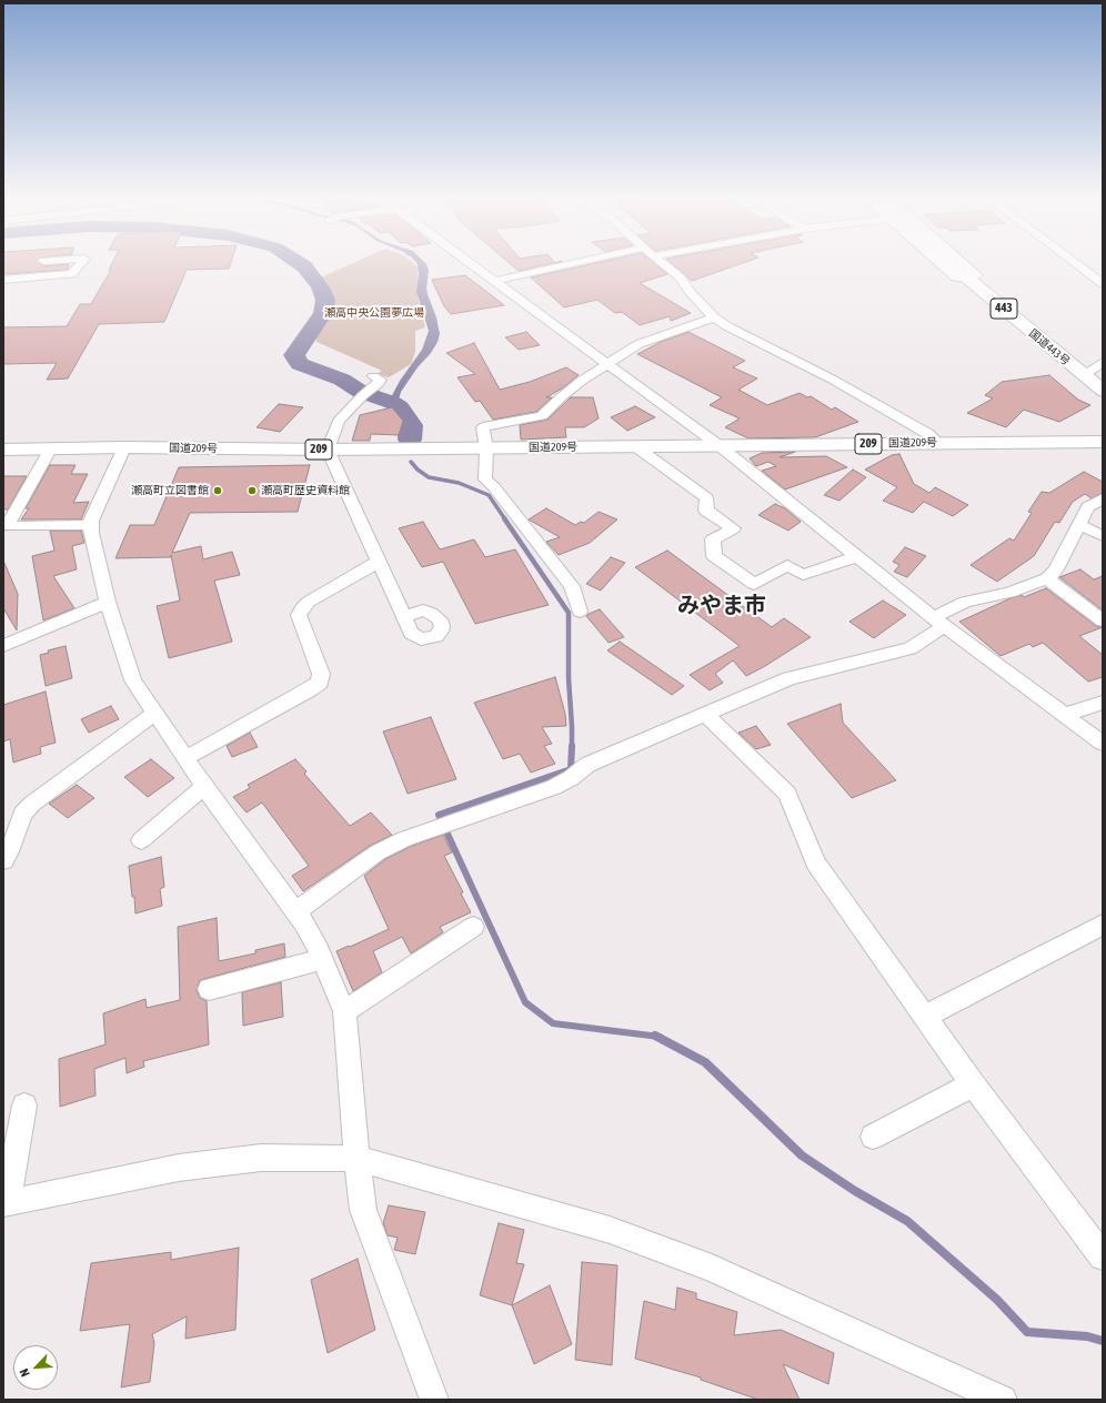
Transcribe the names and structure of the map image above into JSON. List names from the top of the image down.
{
  "streets": {
    "highway": [
      "443",
      "国道443号",
      "国道209号",
      "209"
    ]
  },
  "districts": ["みやま市"],
  "parks": ["瀬高中央公園夢広場"],
  "places": ["瀬高町立図書館", "瀬高町歴史資料館"],
  "north": "bottom left"
}
